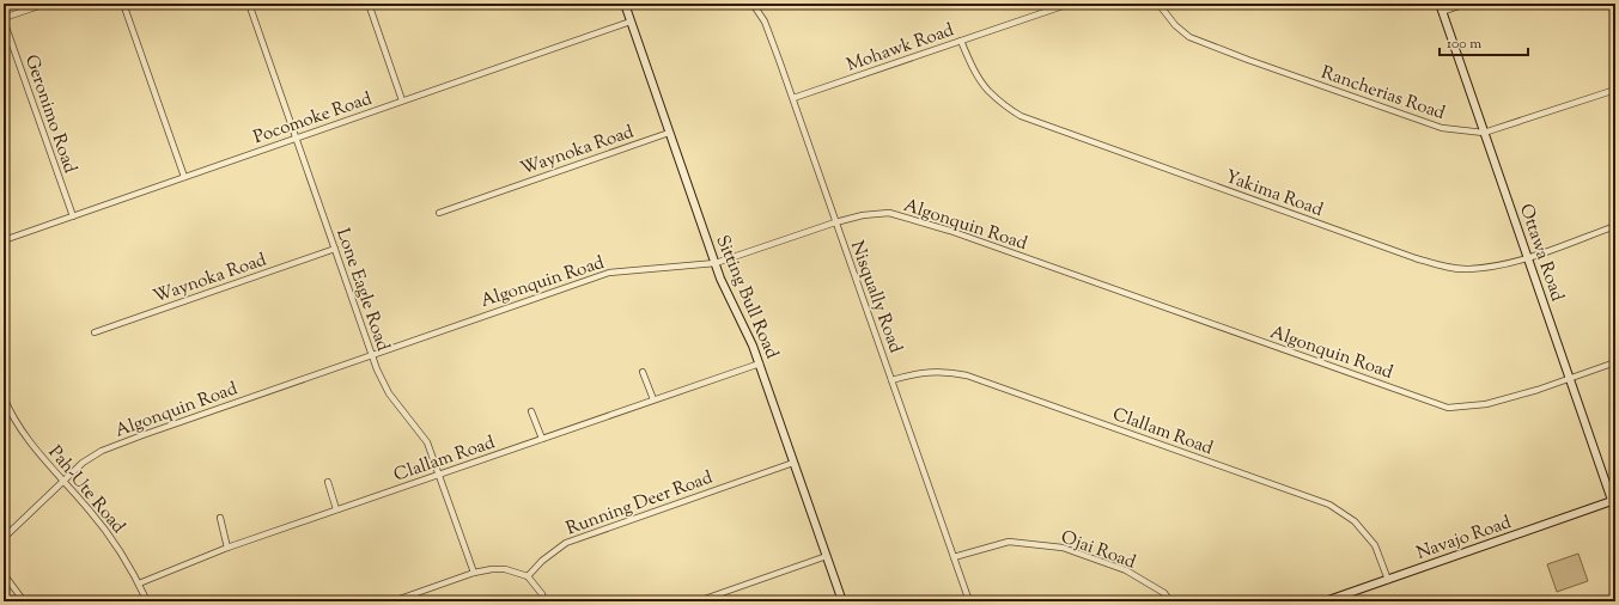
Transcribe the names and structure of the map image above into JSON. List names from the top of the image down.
{
  "streets": {
    "street": [
      "Mohawk Road",
      "Rancherias Road",
      "Geronimo Road",
      "Pocomoke Road",
      "Waynoka Road",
      "Yakima Road",
      "Algonquin Road",
      "Ottawa Road",
      "Lone Eagle Road",
      "Sitting Bull Road",
      "Nisqually Road",
      "Clallam Road",
      "Pah-Ute Road",
      "Running Deer Road",
      "Navajo Road",
      "Ojai Road"
    ]
  },
  "crossings": [
    ["Mohawk Road", "Yakima Road"],
    ["Mohawk Road", "Nisqually Road"],
    ["Rancherias Road", "Ottawa Road"],
    ["Geronimo Road", "Pocomoke Road"],
    ["Pocomoke Road", "Lone Eagle Road"],
    ["Pocomoke Road", "Sitting Bull Road"],
    ["Waynoka Road", "Lone Eagle Road"],
    ["Waynoka Road", "Sitting Bull Road"],
    ["Yakima Road", "Ottawa Road"],
    ["Algonquin Road", "Ottawa Road"],
    ["Algonquin Road", "Lone Eagle Road"],
    ["Algonquin Road", "Sitting Bull Road"],
    ["Algonquin Road", "Nisqually Road"],
    ["Algonquin Road", "Pah-Ute Road"],
    ["Ottawa Road", "Navajo Road"],
    ["Lone Eagle Road", "Clallam Road"],
    ["Sitting Bull Road", "Clallam Road"],
    ["Sitting Bull Road", "Running Deer Road"],
    ["Nisqually Road", "Clallam Road"],
    ["Nisqually Road", "Ojai Road"],
    ["Clallam Road", "Pah-Ute Road"],
    ["Clallam Road", "Navajo Road"]
  ],
  "scale_bar": "100 m"
}
